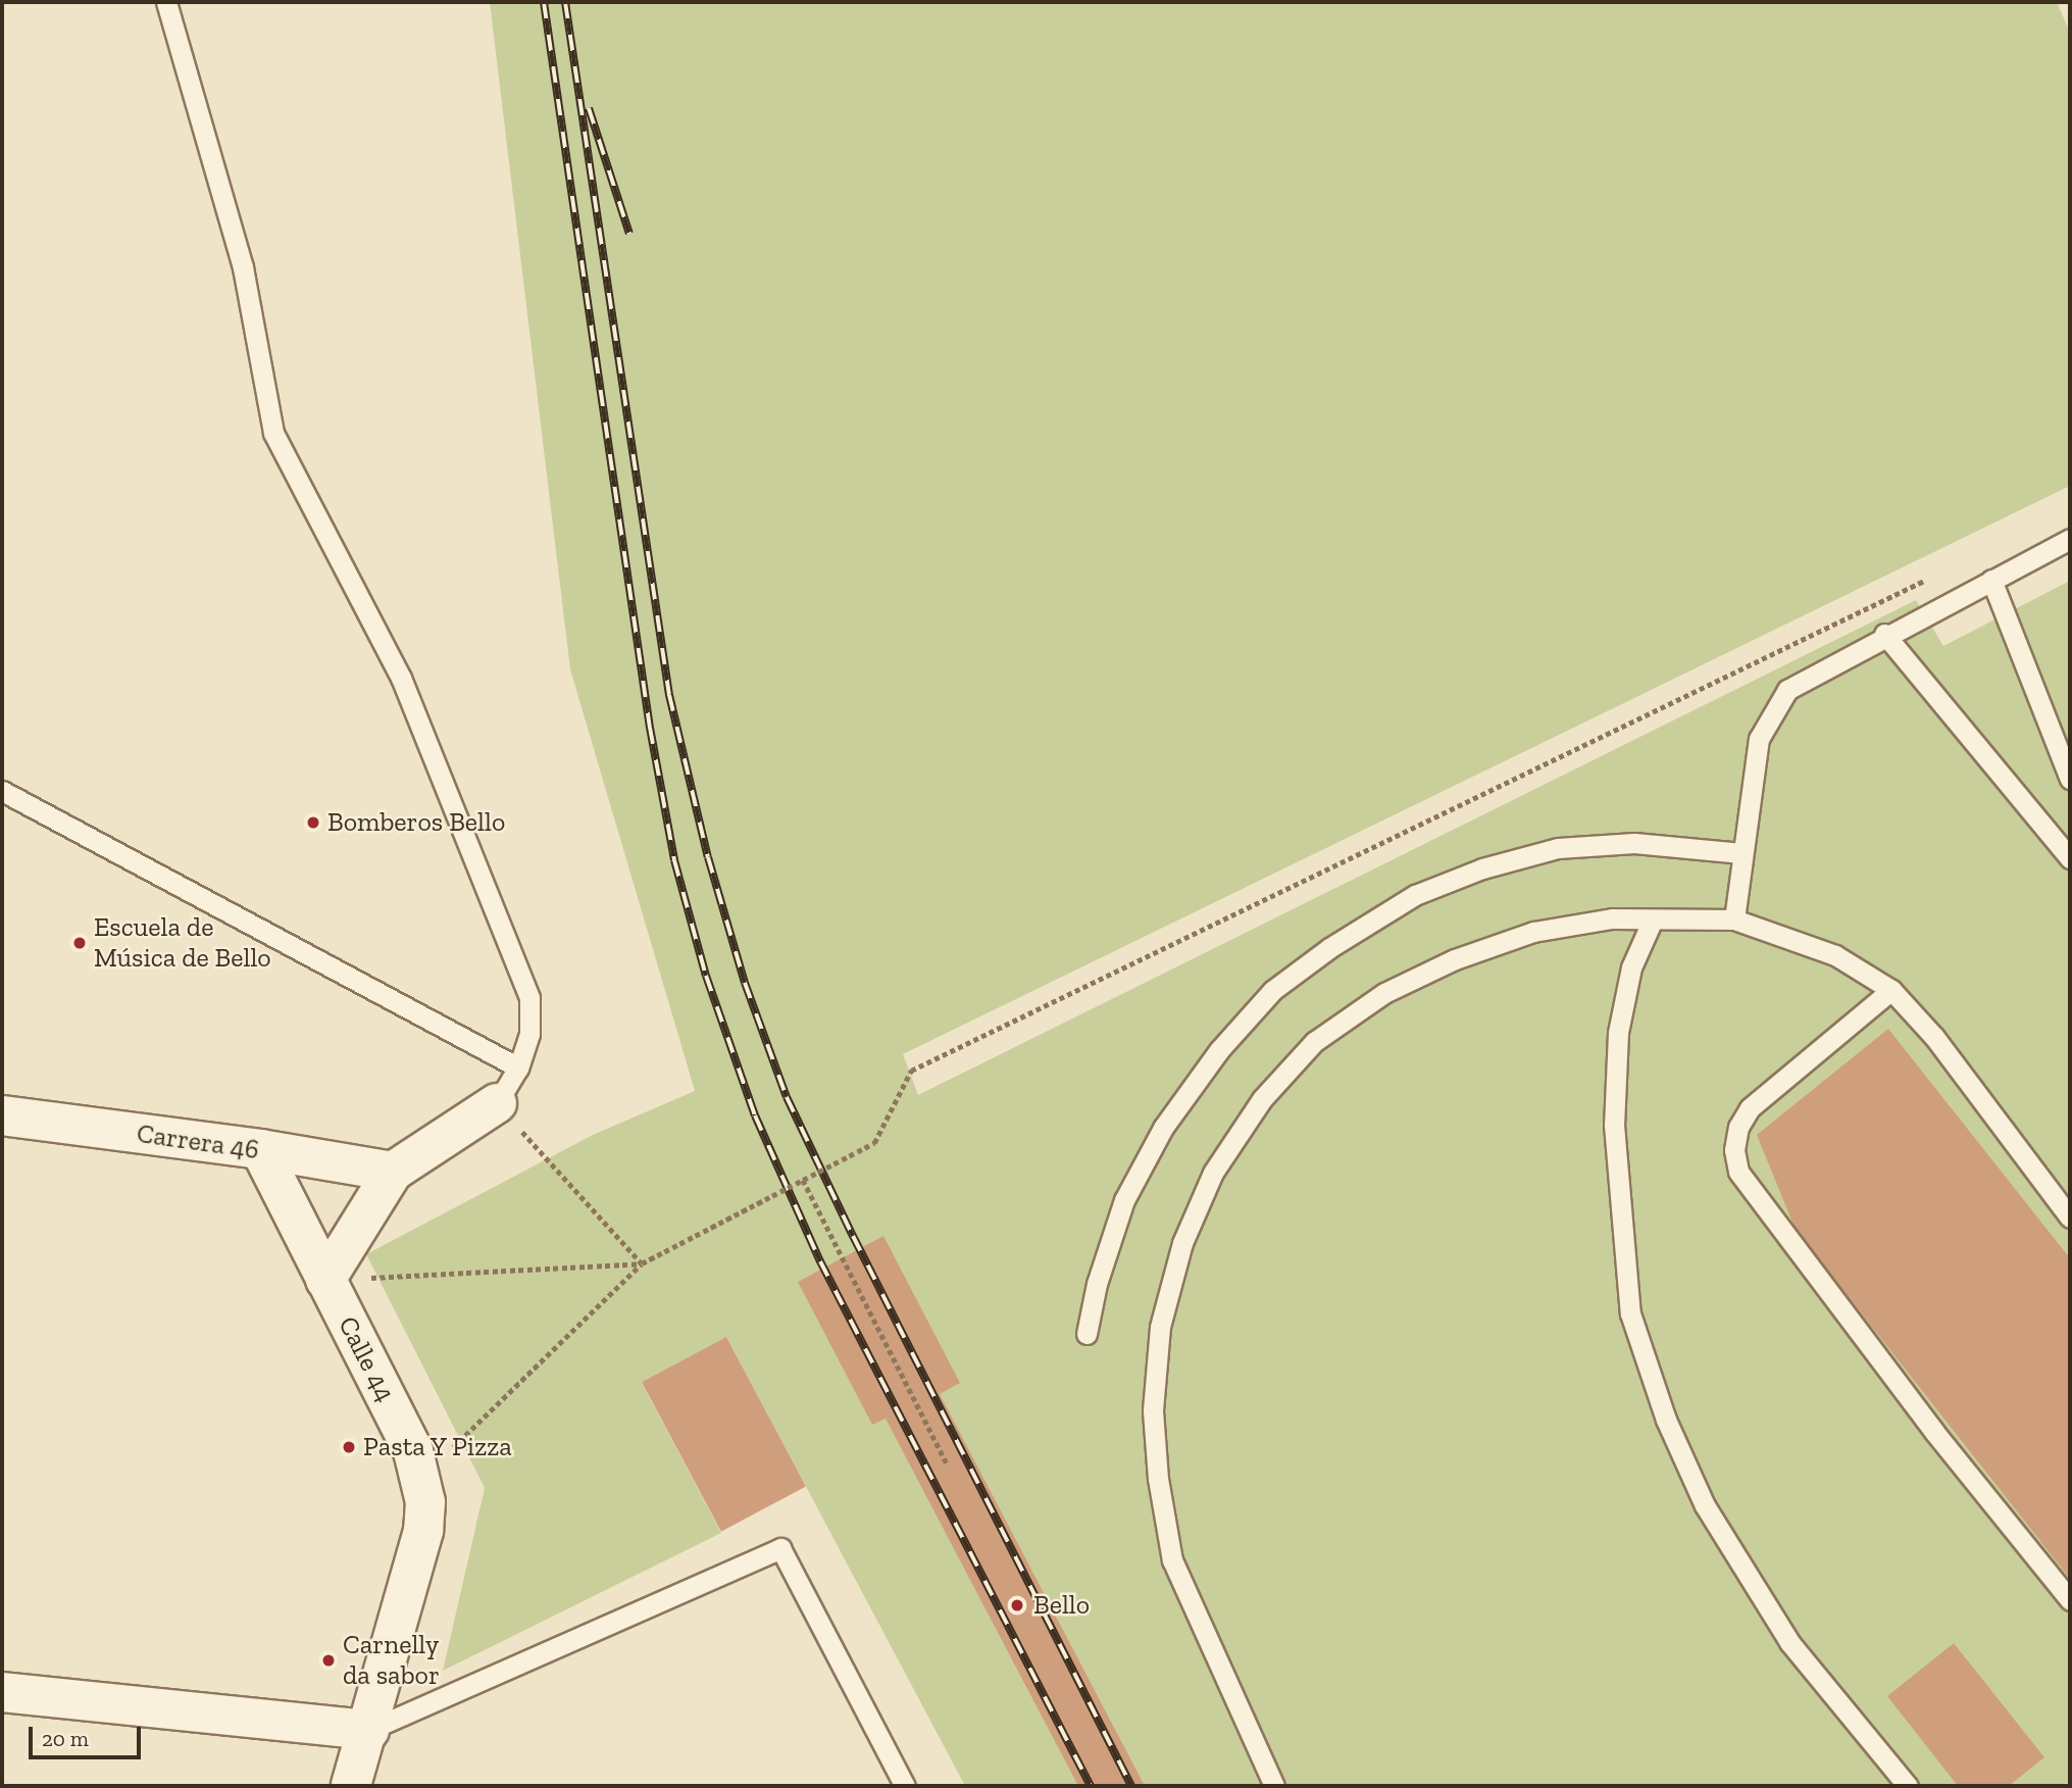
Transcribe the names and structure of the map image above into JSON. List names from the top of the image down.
{
  "streets": {
    "street": ["Carrera 46", "Calle 44"]
  },
  "crossings": [
    ["Carrera 46", "Calle 44"]
  ],
  "places": [
    "Bomberos Bello",
    "Escuela de Música de Bello",
    "Pasta Y Pizza",
    "Bello",
    "Carnelly da sabor"
  ],
  "scale_bar": "20 m"
}
